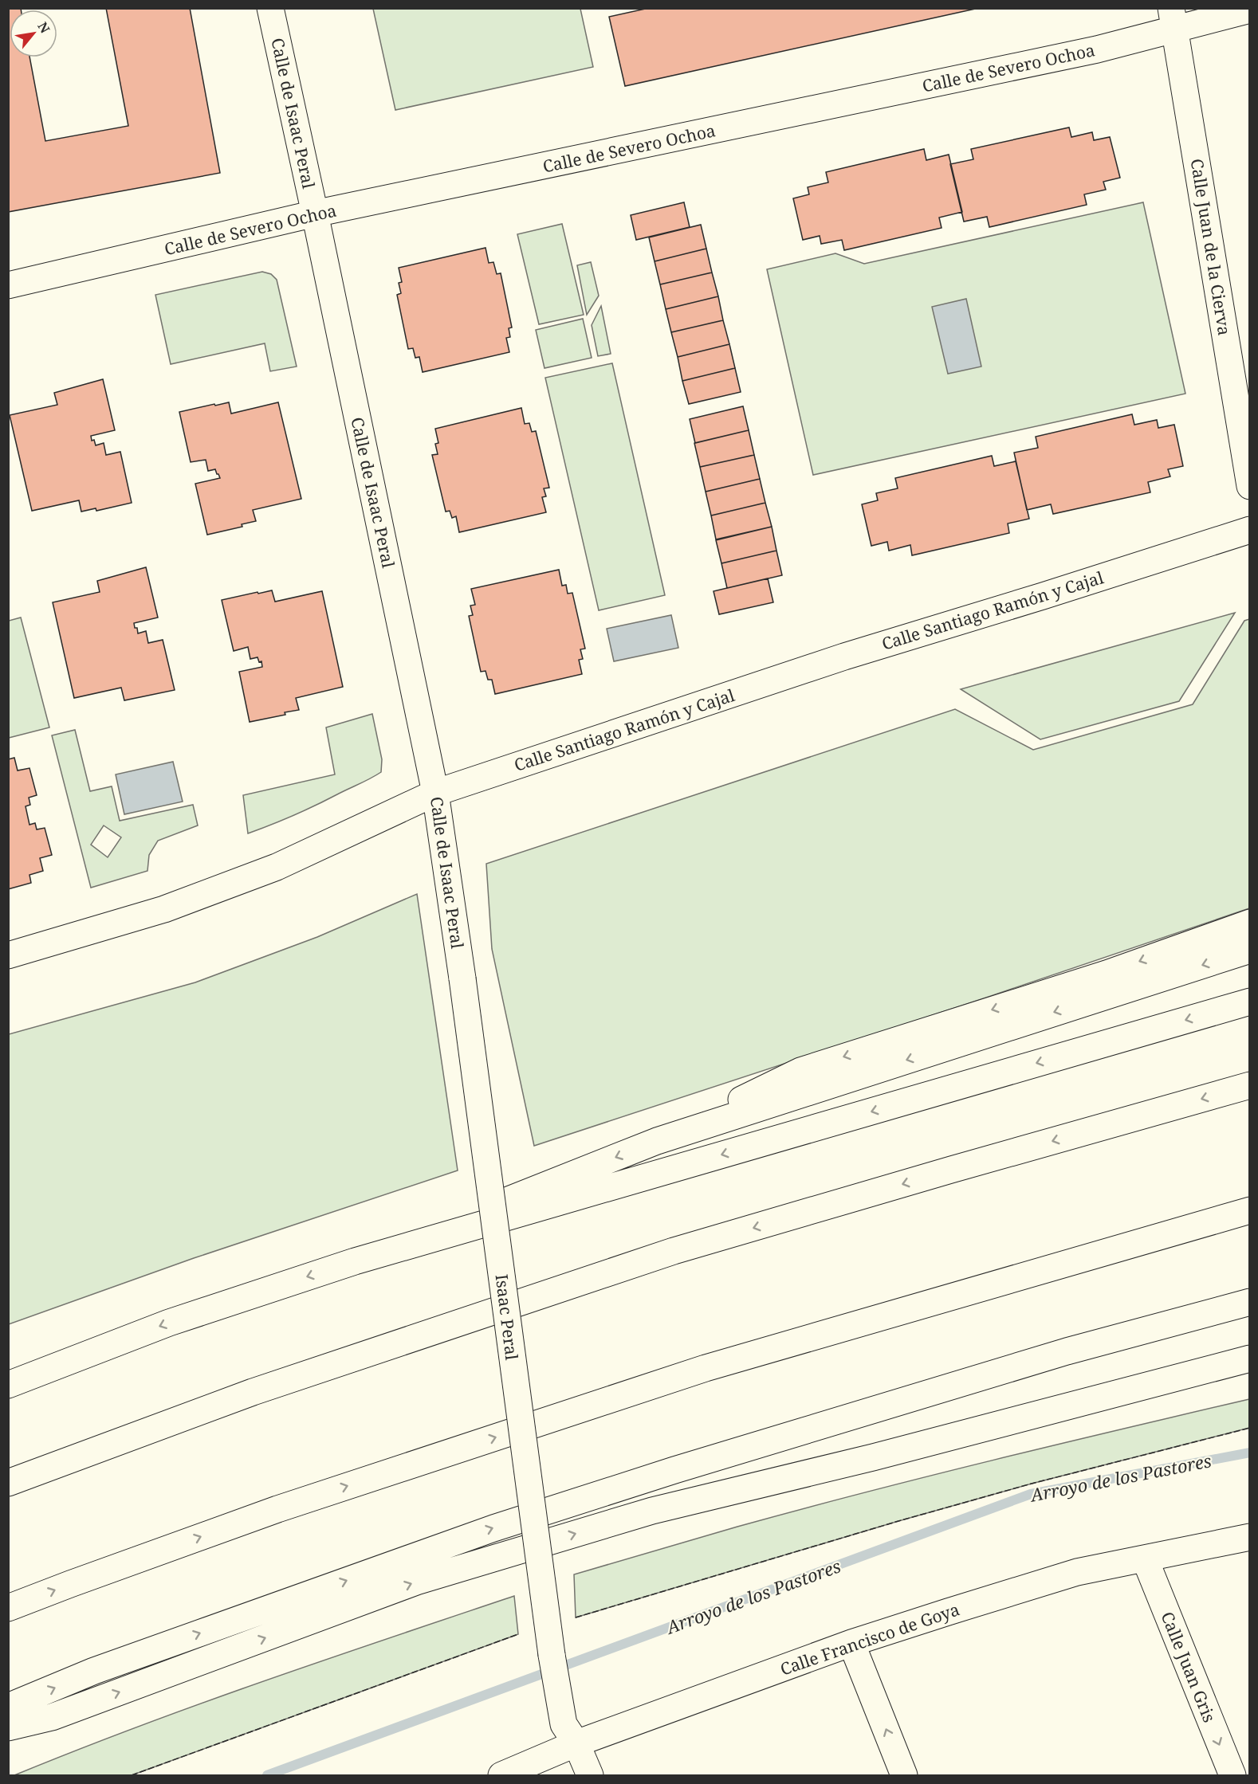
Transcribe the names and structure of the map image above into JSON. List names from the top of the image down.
{
  "streets": {
    "main road": [
      "Calle de Severo Ochoa",
      "Calle de Isaac Peral",
      "Calle Juan de la Cierva",
      "Calle Santiago Ramón y Cajal",
      "Isaac Peral",
      "Calle Francisco de Goya",
      "Calle Juan Gris"
    ]
  },
  "crossings": [
    ["Calle de Severo Ochoa", "Calle de Isaac Peral"],
    ["Calle de Severo Ochoa", "Calle Juan de la Cierva"],
    ["Calle de Isaac Peral", "Calle Santiago Ramón y Cajal"],
    ["Calle de Isaac Peral", "Isaac Peral"],
    ["Isaac Peral", "Calle Francisco de Goya"],
    ["Calle Francisco de Goya", "Calle Juan Gris"]
  ],
  "one_way": ["Calle Juan Gris"],
  "water": ["Arroyo de los Pastores"],
  "north": "top right"
}
